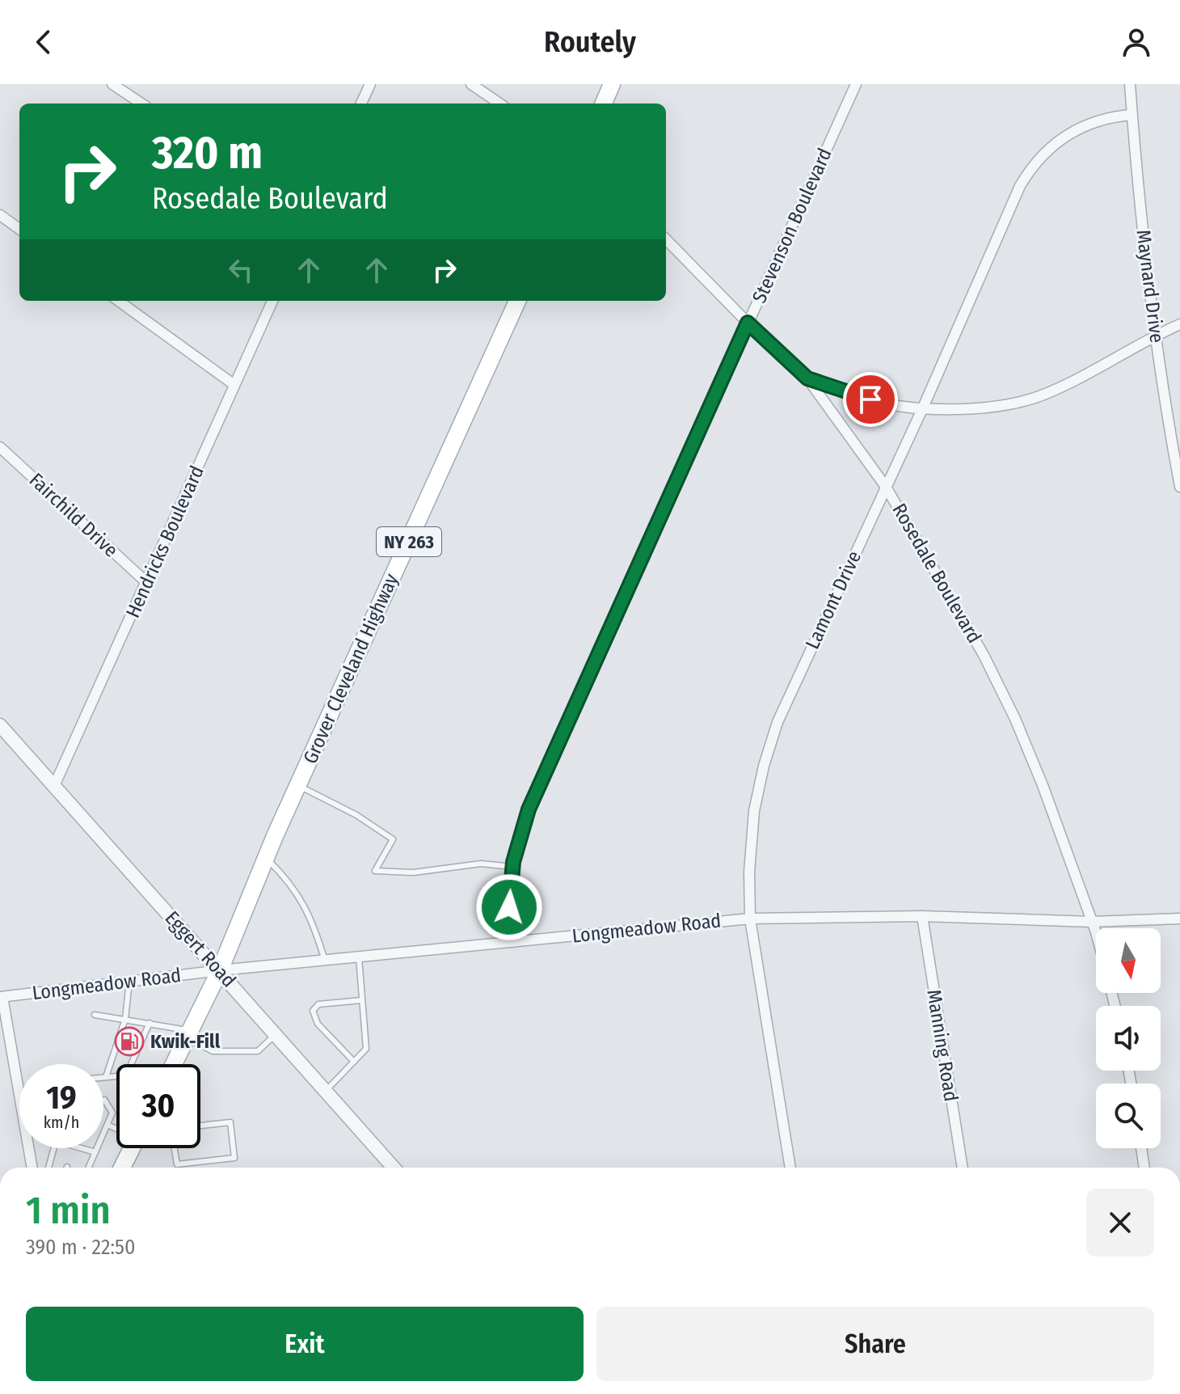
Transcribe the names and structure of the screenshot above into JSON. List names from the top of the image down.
{
  "streets": {
    "main road": ["NY 263", "Grover Cleveland Highway"],
    "street": [
      "Stevenson Boulevard",
      "Maynard Drive",
      "Fairchild Drive",
      "Hendricks Boulevard",
      "Rosedale Boulevard",
      "Lamont Drive",
      "Longmeadow Road",
      "Eggert Road",
      "Manning Road"
    ]
  },
  "crossings": [
    ["Stevenson Boulevard", "Rosedale Boulevard"],
    ["Stevenson Boulevard", "Longmeadow Road"],
    ["Maynard Drive", "Lamont Drive"],
    ["Fairchild Drive", "Hendricks Boulevard"],
    ["Hendricks Boulevard", "Eggert Road"],
    ["NY 263", "Grover Cleveland Highway"],
    ["NY 263", "Longmeadow Road"],
    ["NY 263", "Eggert Road"],
    ["Rosedale Boulevard", "Lamont Drive"],
    ["Rosedale Boulevard", "Longmeadow Road"],
    ["Lamont Drive", "Longmeadow Road"],
    ["Grover Cleveland Highway", "Longmeadow Road"],
    ["Grover Cleveland Highway", "Eggert Road"],
    ["Longmeadow Road", "Eggert Road"],
    ["Longmeadow Road", "Manning Road"]
  ],
  "places": {
    "fuel station": ["Kwik-Fill"]
  },
  "north": "bottom",
  "page": {
    "header": "Routely",
    "turn": ["320 m", "Rosedale Boulevard"],
    "speed": "19 km/h",
    "limit": "30",
    "heading": ["1 min", "390 m · 22:50"],
    "buttons": ["Exit", "Share"]
  }
}
